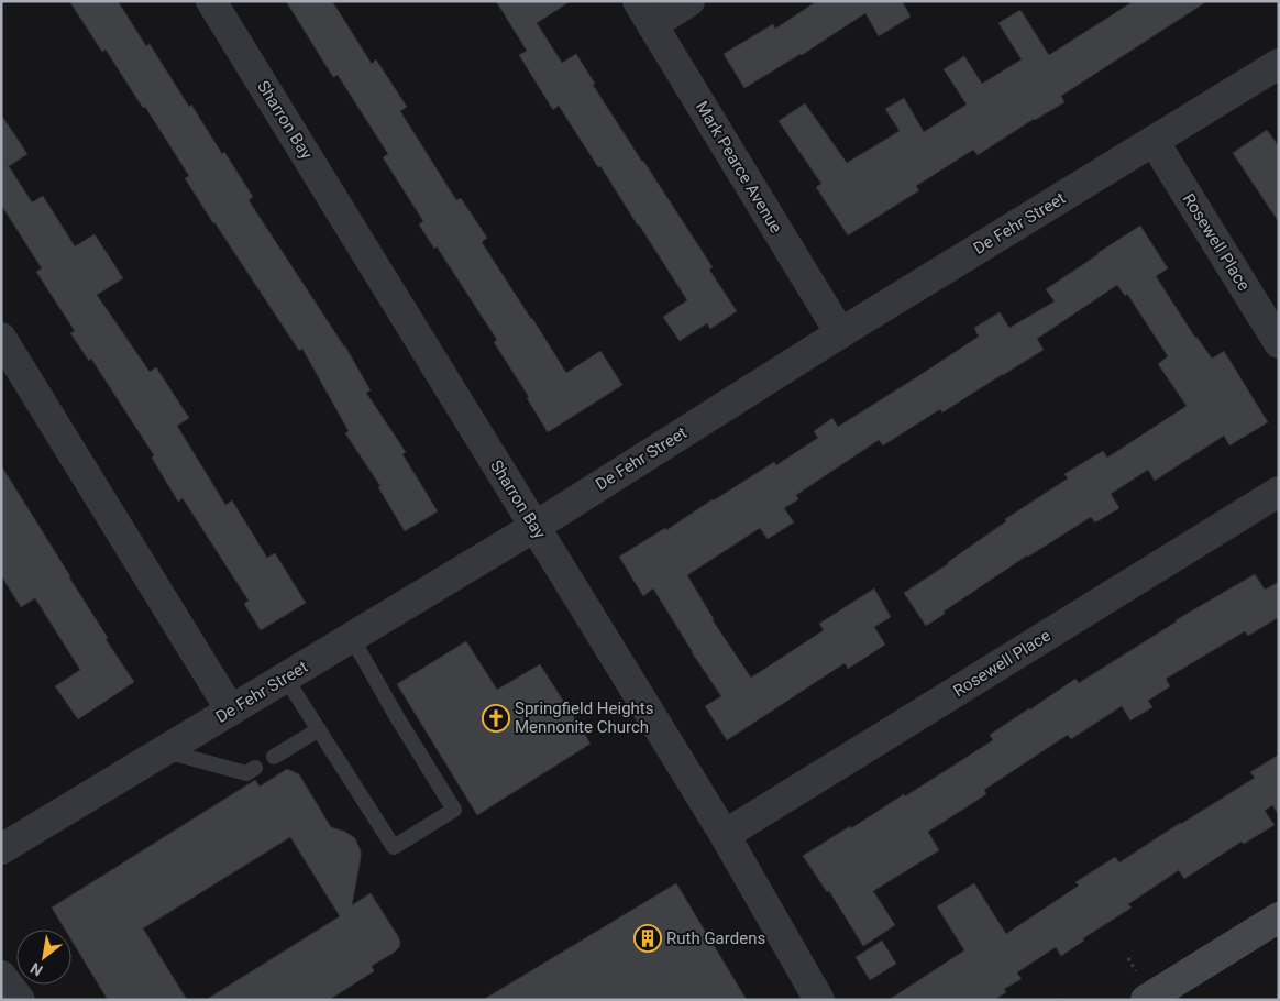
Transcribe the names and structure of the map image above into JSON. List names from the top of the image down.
{
  "streets": {
    "street": [
      "Sharron Bay",
      "Mark Pearce Avenue",
      "De Fehr Street",
      "Rosewell Place"
    ]
  },
  "crossings": [
    ["Sharron Bay", "De Fehr Street"],
    ["Sharron Bay", "Rosewell Place"],
    ["Mark Pearce Avenue", "De Fehr Street"],
    ["De Fehr Street", "Rosewell Place"]
  ],
  "places": {
    "church": ["Springfield Heights Mennonite Church"],
    "building": ["Ruth Gardens"]
  },
  "north": "bottom left"
}
